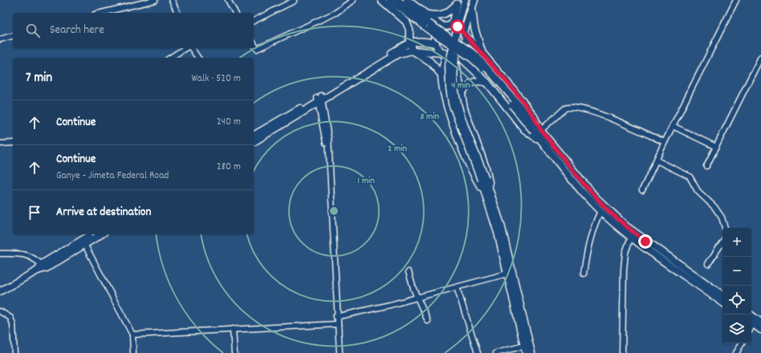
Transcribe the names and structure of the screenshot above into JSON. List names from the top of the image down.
{
  "page": {
    "search": "Search here",
    "heading": ["7 min", "Walk · 520 m"],
    "list": [
      ["Continue", "240 m"],
      ["Continue", "Ganye - Jimeta Federal Road", "280 m"],
      "Arrive at destination"
    ],
    "map_buttons": ["+", "−"]
  },
  "rings": [
    "4 min",
    "3 min",
    "2 min",
    "1 min"
  ]
}
